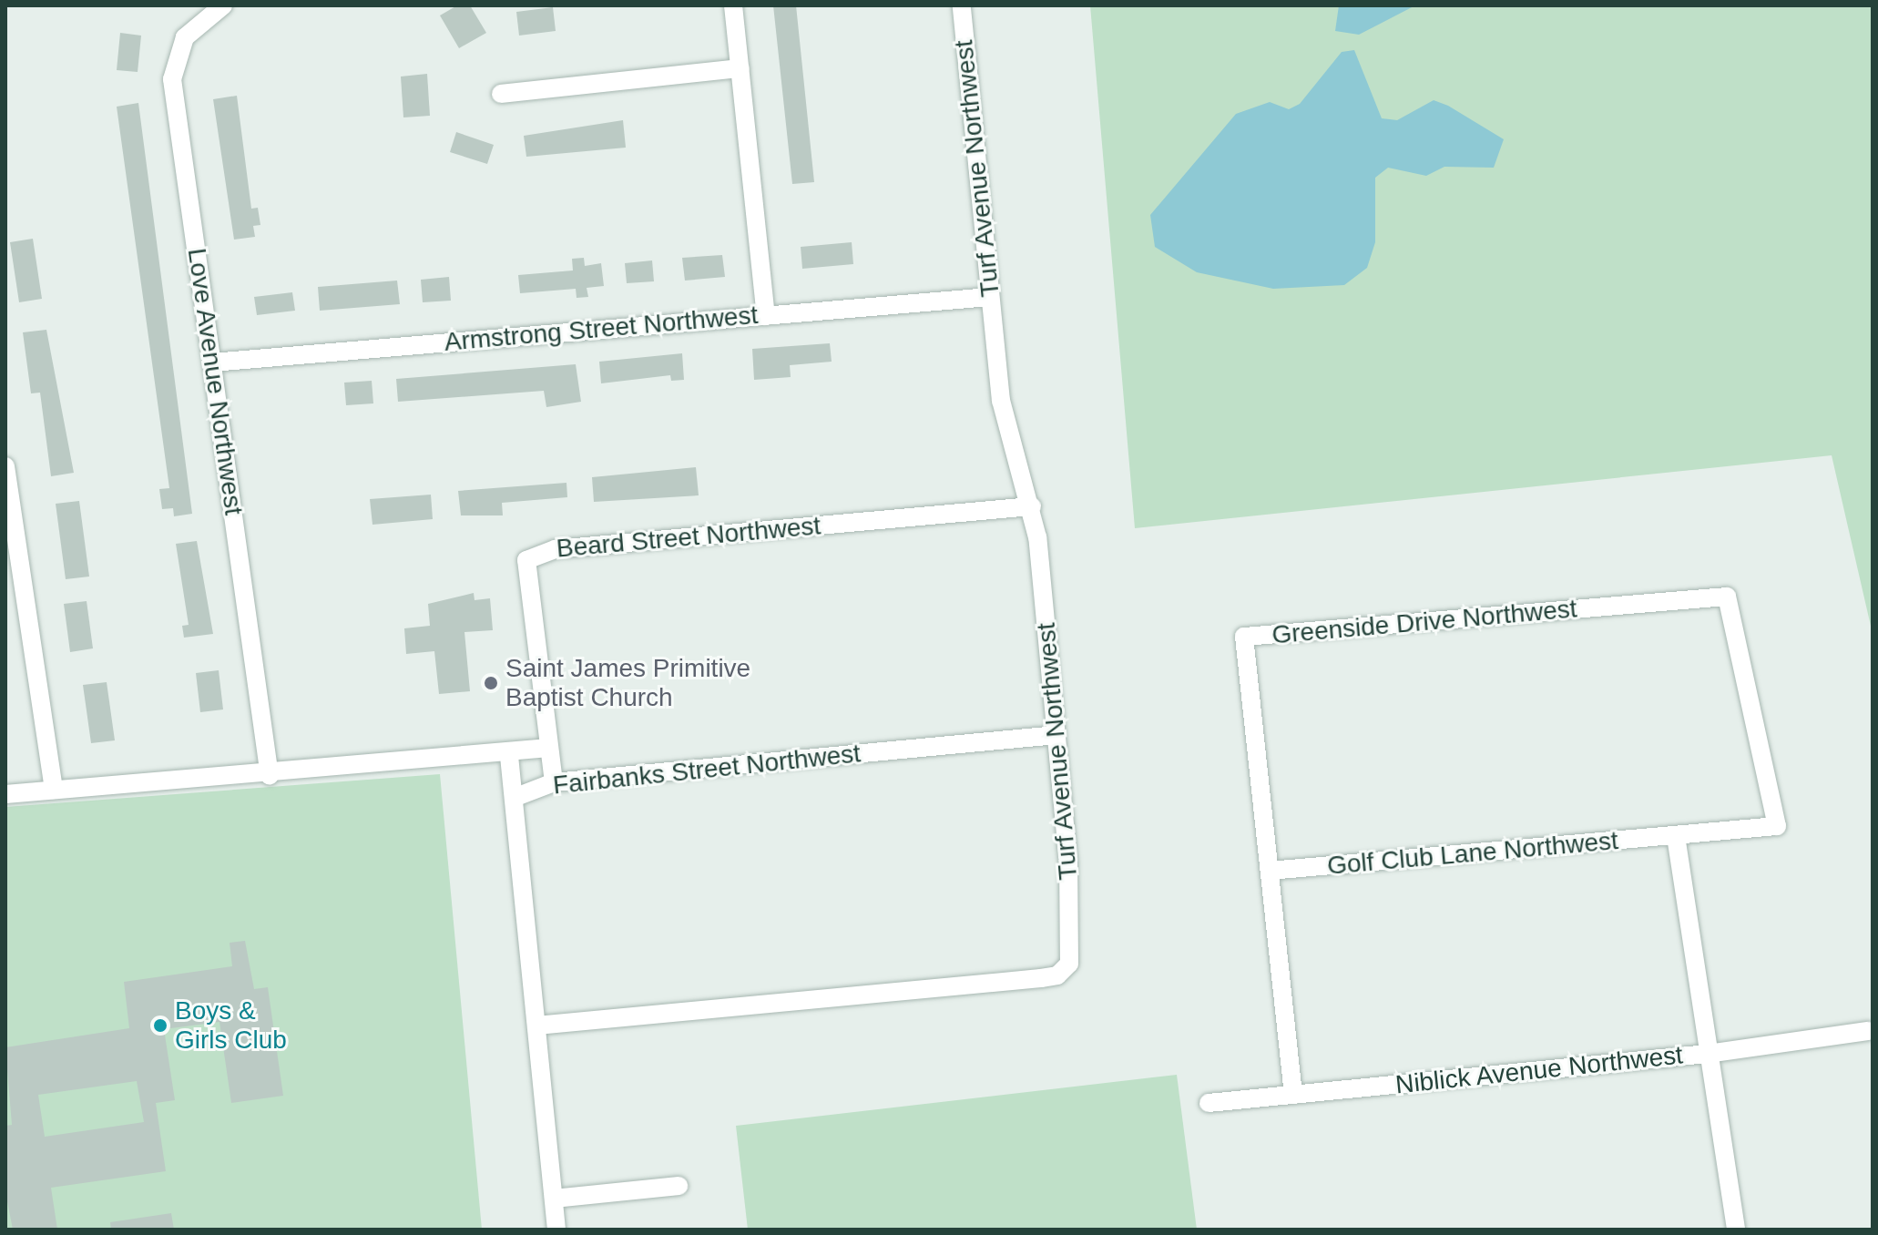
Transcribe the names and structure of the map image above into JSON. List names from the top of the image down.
{
  "streets": {
    "street": [
      "Turf Avenue Northwest",
      "Armstrong Street Northwest",
      "Love Avenue Northwest",
      "Beard Street Northwest",
      "Greenside Drive Northwest",
      "Fairbanks Street Northwest",
      "Golf Club Lane Northwest",
      "Niblick Avenue Northwest"
    ]
  },
  "crossings": [
    ["Turf Avenue Northwest", "Armstrong Street Northwest"],
    ["Turf Avenue Northwest", "Beard Street Northwest"],
    ["Turf Avenue Northwest", "Fairbanks Street Northwest"],
    ["Armstrong Street Northwest", "Love Avenue Northwest"],
    ["Beard Street Northwest", "Fairbanks Street Northwest"],
    ["Greenside Drive Northwest", "Golf Club Lane Northwest"],
    ["Greenside Drive Northwest", "Niblick Avenue Northwest"]
  ],
  "places": ["Saint James Primitive Baptist Church", "Boys & Girls Club"]
}
